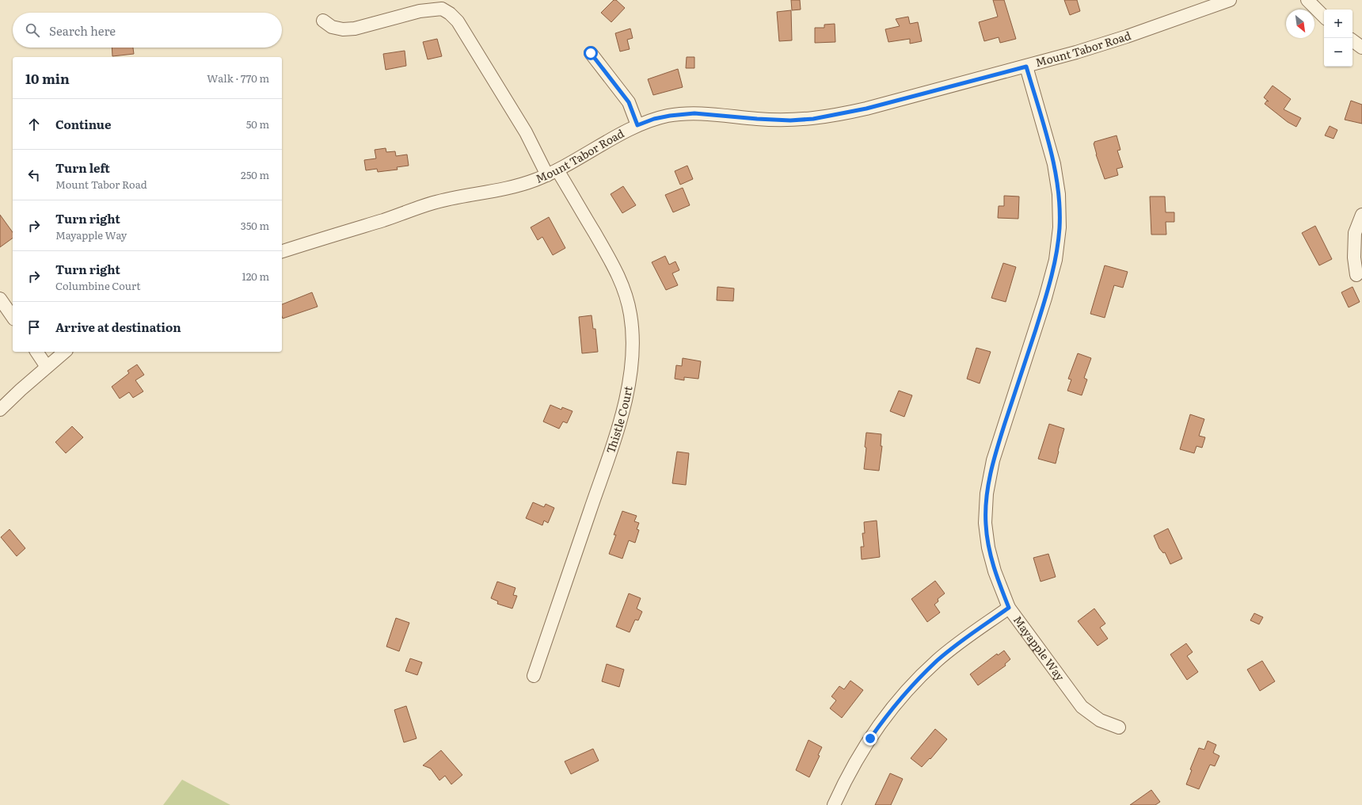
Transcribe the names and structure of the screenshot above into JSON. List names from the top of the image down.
{
  "streets": {
    "street": ["Mount Tabor Road", "Thistle Court", "Mayapple Way"]
  },
  "crossings": [
    ["Mount Tabor Road", "Thistle Court"],
    ["Mount Tabor Road", "Mayapple Way"]
  ],
  "north": "bottom right",
  "page": {
    "map_buttons": ["+", "−"],
    "search": "Search here",
    "heading": ["10 min", "Walk · 770 m"],
    "list": [
      ["Continue", "50 m"],
      ["Turn left", "Mount Tabor Road", "250 m"],
      ["Turn right", "Mayapple Way", "350 m"],
      ["Turn right", "Columbine Court", "120 m"],
      "Arrive at destination"
    ]
  }
}
